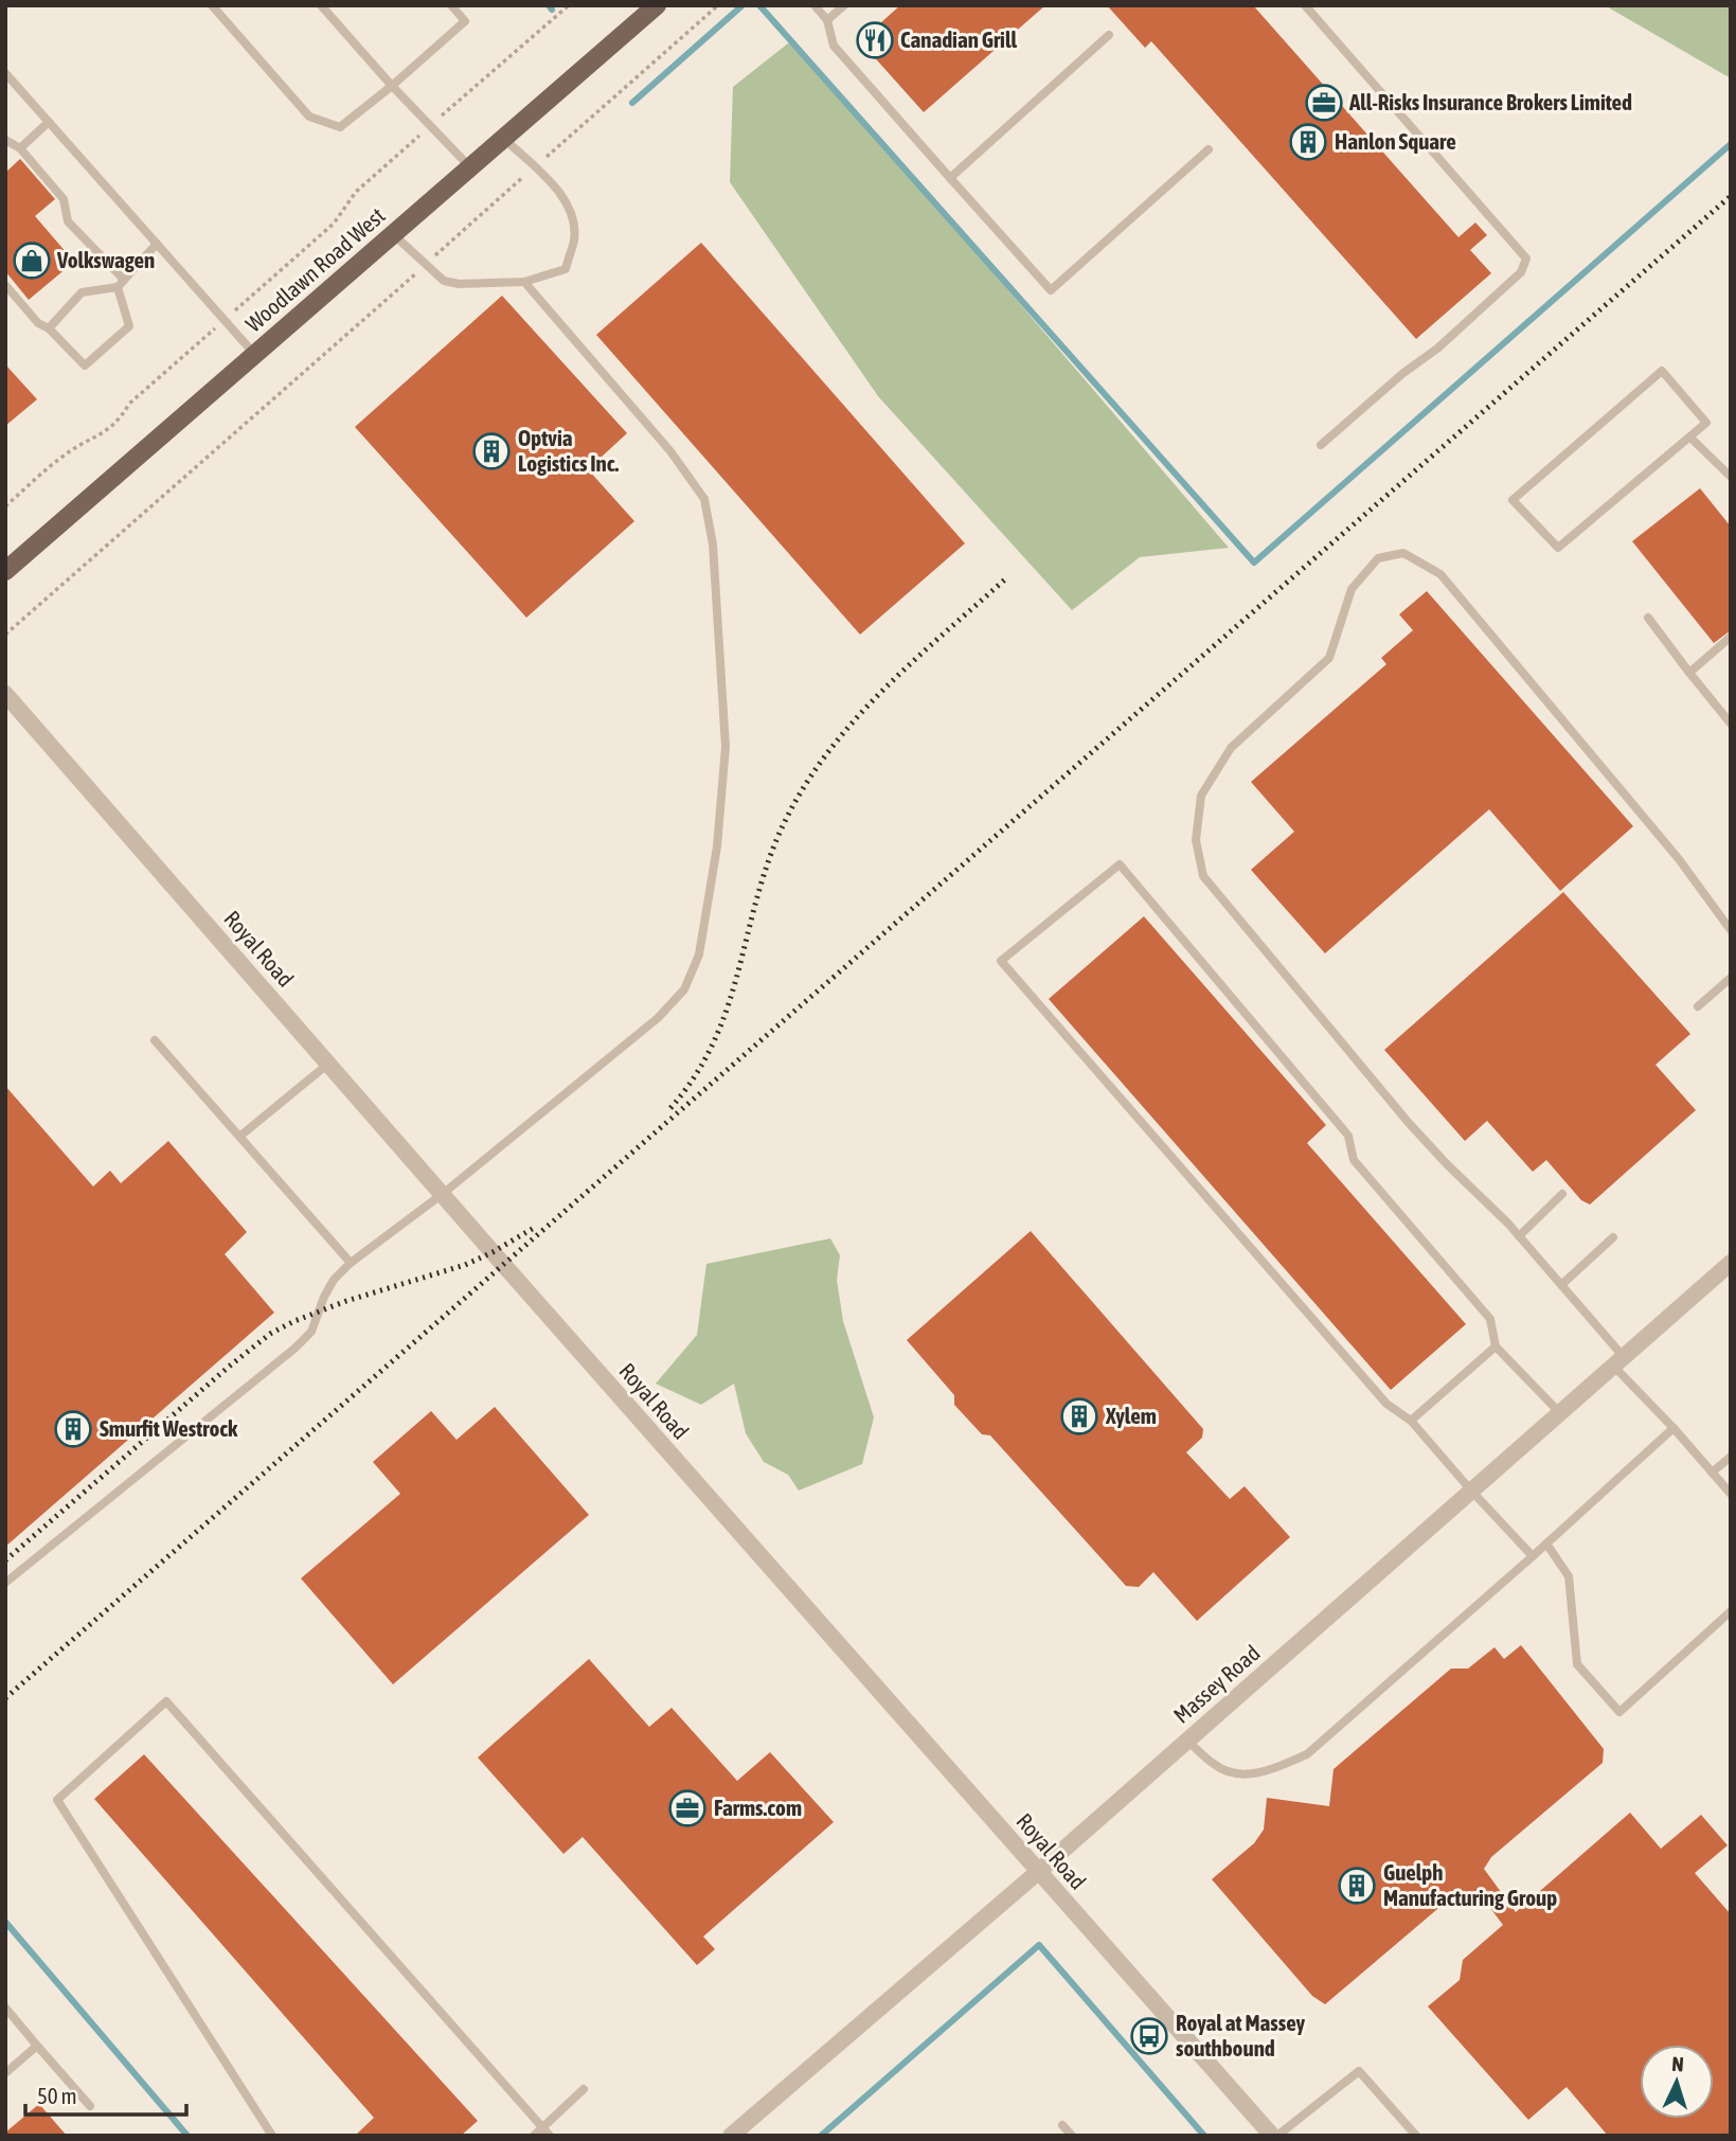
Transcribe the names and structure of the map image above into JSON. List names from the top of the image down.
{
  "streets": {
    "main road": ["Woodlawn Road West"],
    "street": ["Royal Road", "Massey Road"]
  },
  "crossings": [
    ["Royal Road", "Massey Road"]
  ],
  "places": {
    "restaurant": ["Canadian Grill"],
    "office": ["All-Risks Insurance Brokers Limited", "Farms.com"],
    "building": [
      "Hanlon Square",
      "Optvia Logistics Inc.",
      "Xylem",
      "Smurfit Westrock",
      "Guelph Manufacturing Group"
    ],
    "shop": ["Volkswagen"],
    "bus stop": ["Royal at Massey southbound"]
  },
  "scale_bar": "50 m",
  "north": "top"
}
